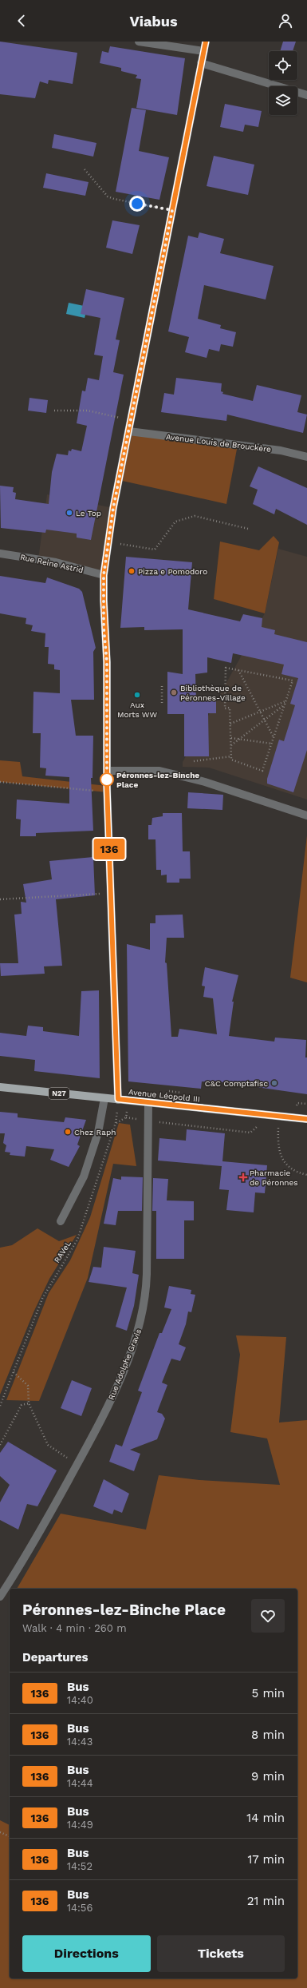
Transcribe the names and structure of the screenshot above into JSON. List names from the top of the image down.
{
  "streets": {
    "main road": ["N27", "Avenue Léopold III"],
    "street": ["Avenue Louis de Brouckère", "Rue Reine Astrid", "Rue Adolphe Gravis"],
    "path": ["RAVeL"]
  },
  "crossings": [
    ["Avenue Léopold III", "RAVeL"],
    ["Avenue Léopold III", "Rue Adolphe Gravis"]
  ],
  "places": {
    "other": [
      "Le Top",
      "Pizza e Pomodoro",
      "Bibliothèque de Péronnes-Village",
      "Aux Morts WW",
      "Péronnes-lez-Binche Place",
      "C&C Comptafisc",
      "Chez Raph"
    ],
    "health": ["Pharmacie de Péronnes"]
  },
  "lines": ["bus line 136"],
  "page": {
    "header": "Viabus",
    "on_map": "136",
    "heading": [
      ["Péronnes-lez-Binche Place", "Walk · 4 min · 260 m"],
      "Departures"
    ],
    "list": [
      {
        "mark": "136",
        "name": "Bus",
        "note": "14:40",
        "value": "5 min"
      },
      {
        "mark": "136",
        "name": "Bus",
        "note": "14:43",
        "value": "8 min"
      },
      {
        "mark": "136",
        "name": "Bus",
        "note": "14:44",
        "value": "9 min"
      },
      {
        "mark": "136",
        "name": "Bus",
        "note": "14:49",
        "value": "14 min"
      },
      {
        "mark": "136",
        "name": "Bus",
        "note": "14:52",
        "value": "17 min"
      },
      {
        "mark": "136",
        "name": "Bus",
        "note": "14:56",
        "value": "21 min"
      }
    ],
    "buttons": ["Directions", "Tickets"]
  }
}
